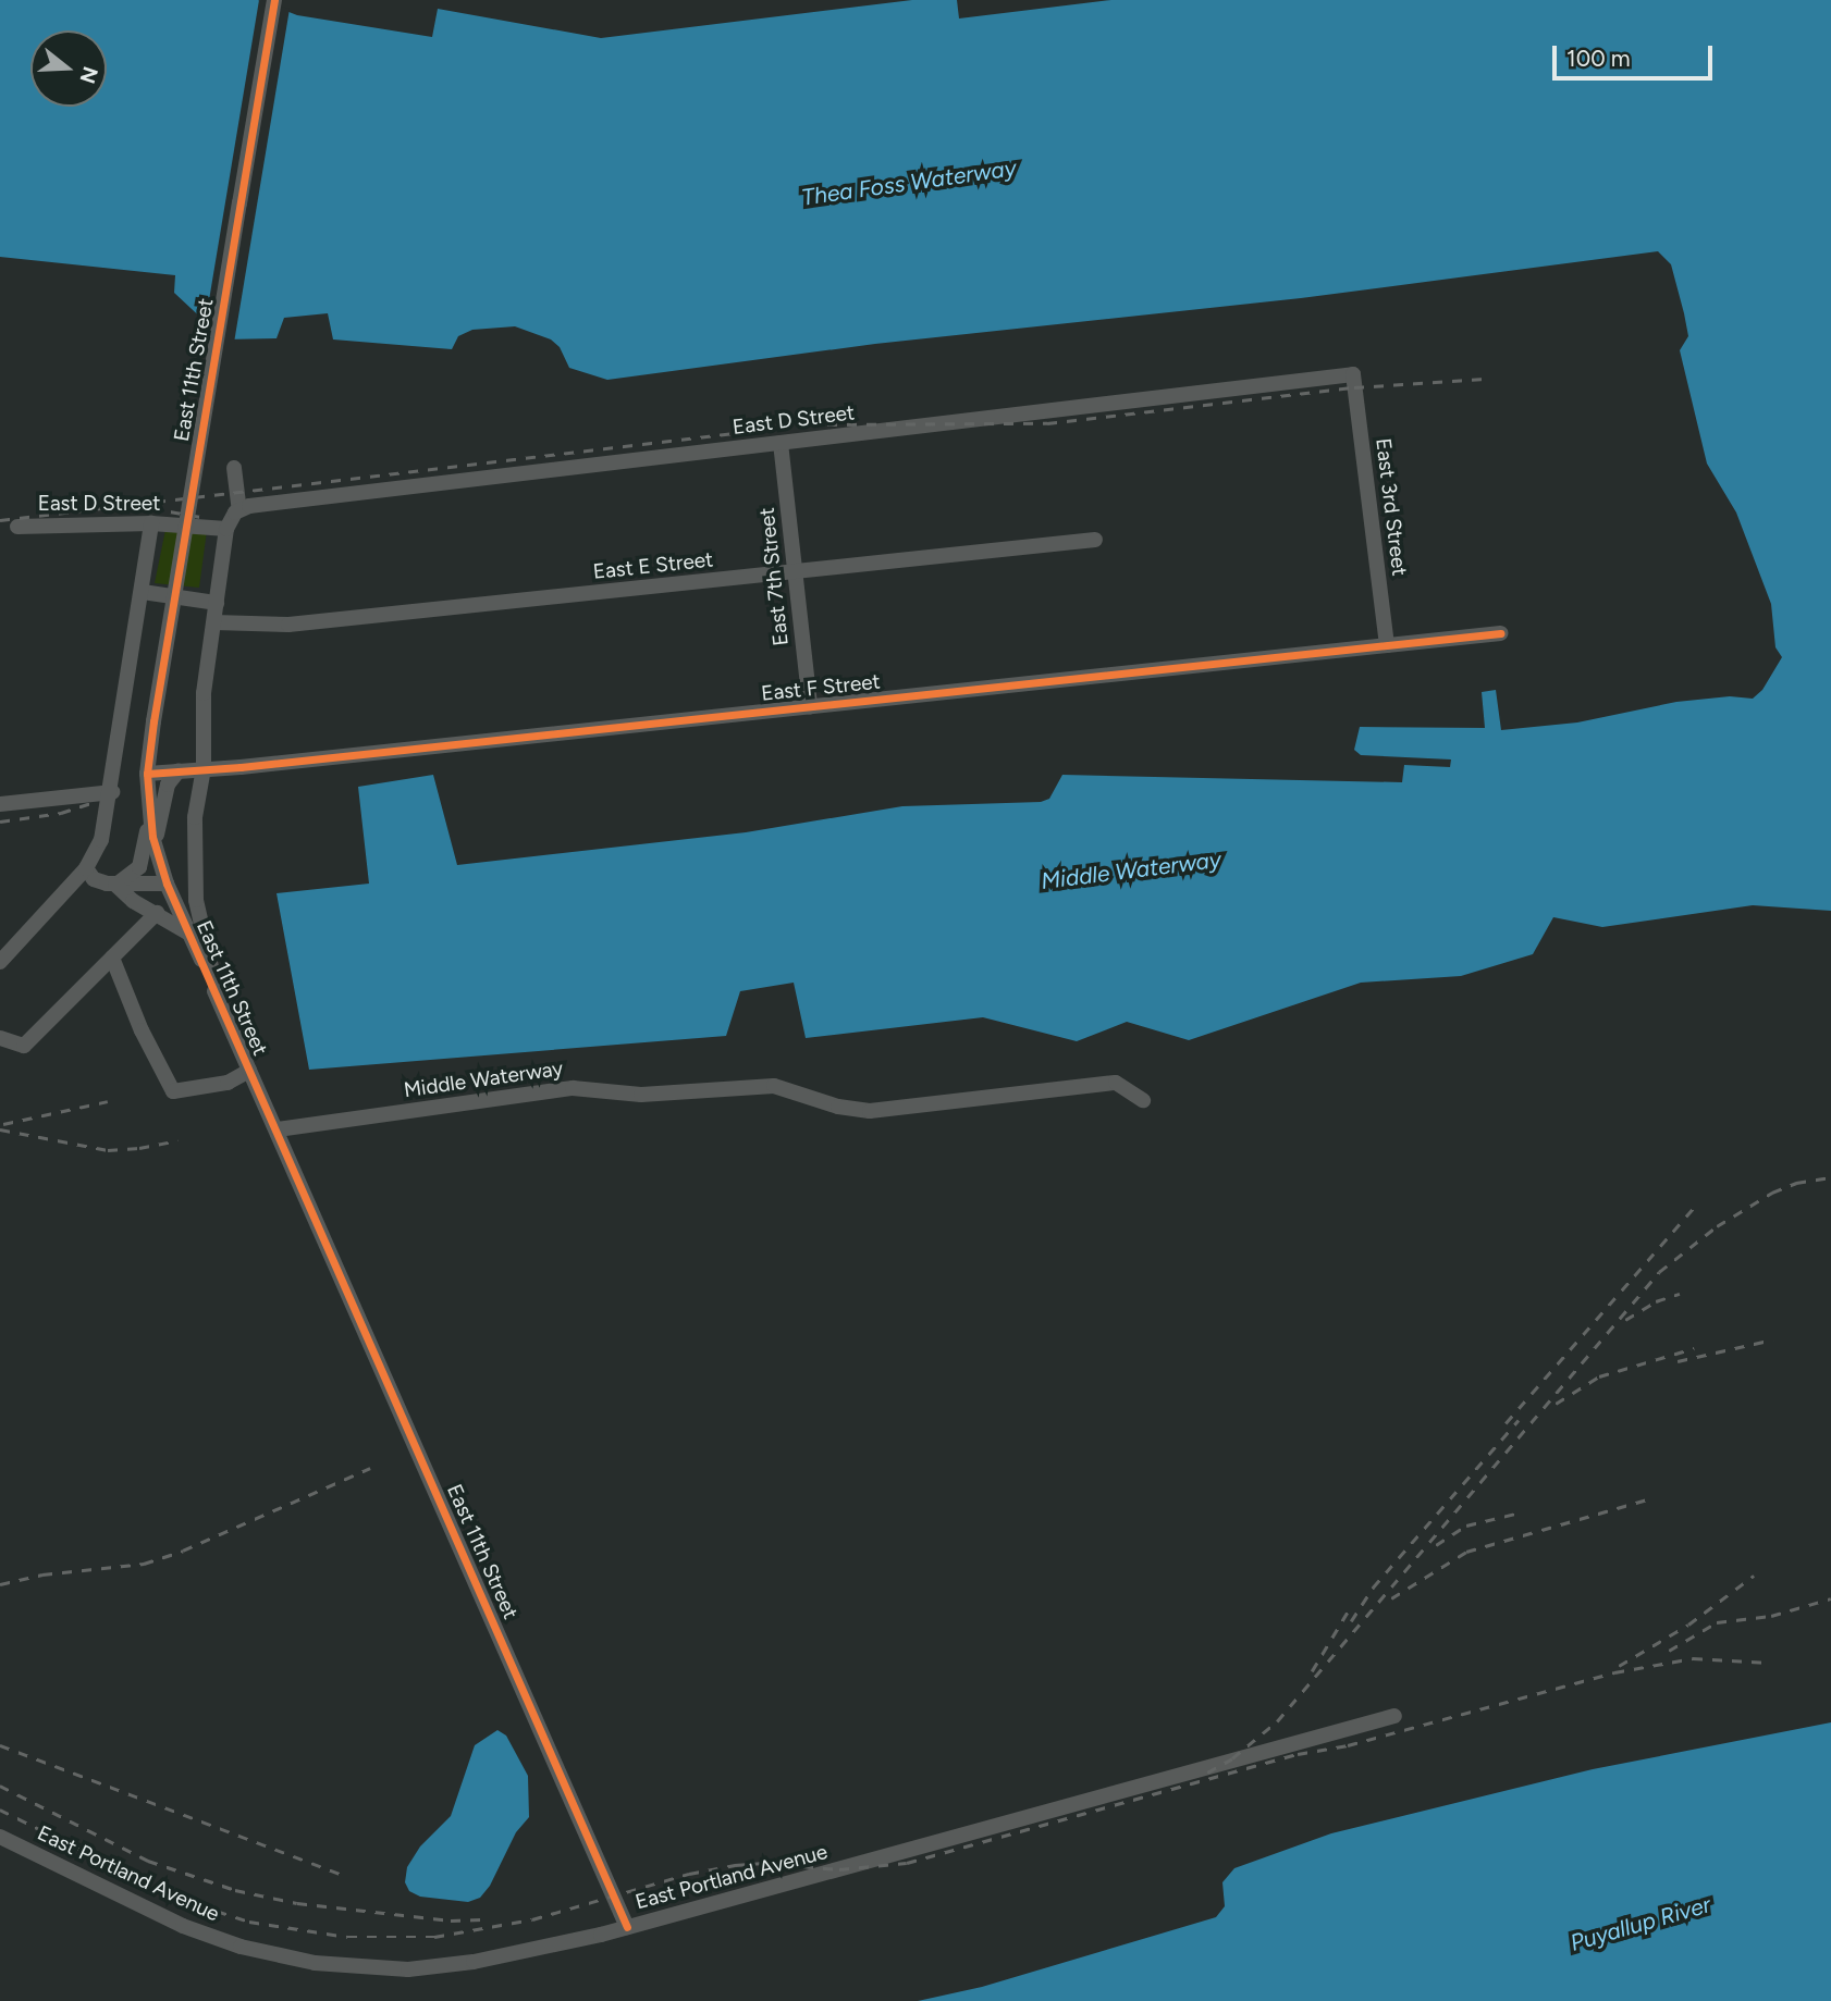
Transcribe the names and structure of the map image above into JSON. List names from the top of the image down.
{
  "streets": {
    "street": [
      "East 11th Street",
      "East D Street",
      "East 3rd Street",
      "East E Street",
      "East 7th Street",
      "East F Street",
      "Middle Waterway",
      "East Portland Avenue"
    ]
  },
  "crossings": [
    ["East 11th Street", "East D Street"],
    ["East 11th Street", "East E Street"],
    ["East 11th Street", "East F Street"],
    ["East 11th Street", "Middle Waterway"],
    ["East 11th Street", "East Portland Avenue"],
    ["East D Street", "East 3rd Street"],
    ["East D Street", "East 7th Street"],
    ["East 3rd Street", "East F Street"],
    ["East E Street", "East 7th Street"],
    ["East 7th Street", "East F Street"]
  ],
  "water": ["Thea Foss Waterway", "Middle Waterway", "Puyallup River"],
  "scale_bar": "100 m",
  "north": "right"
}
